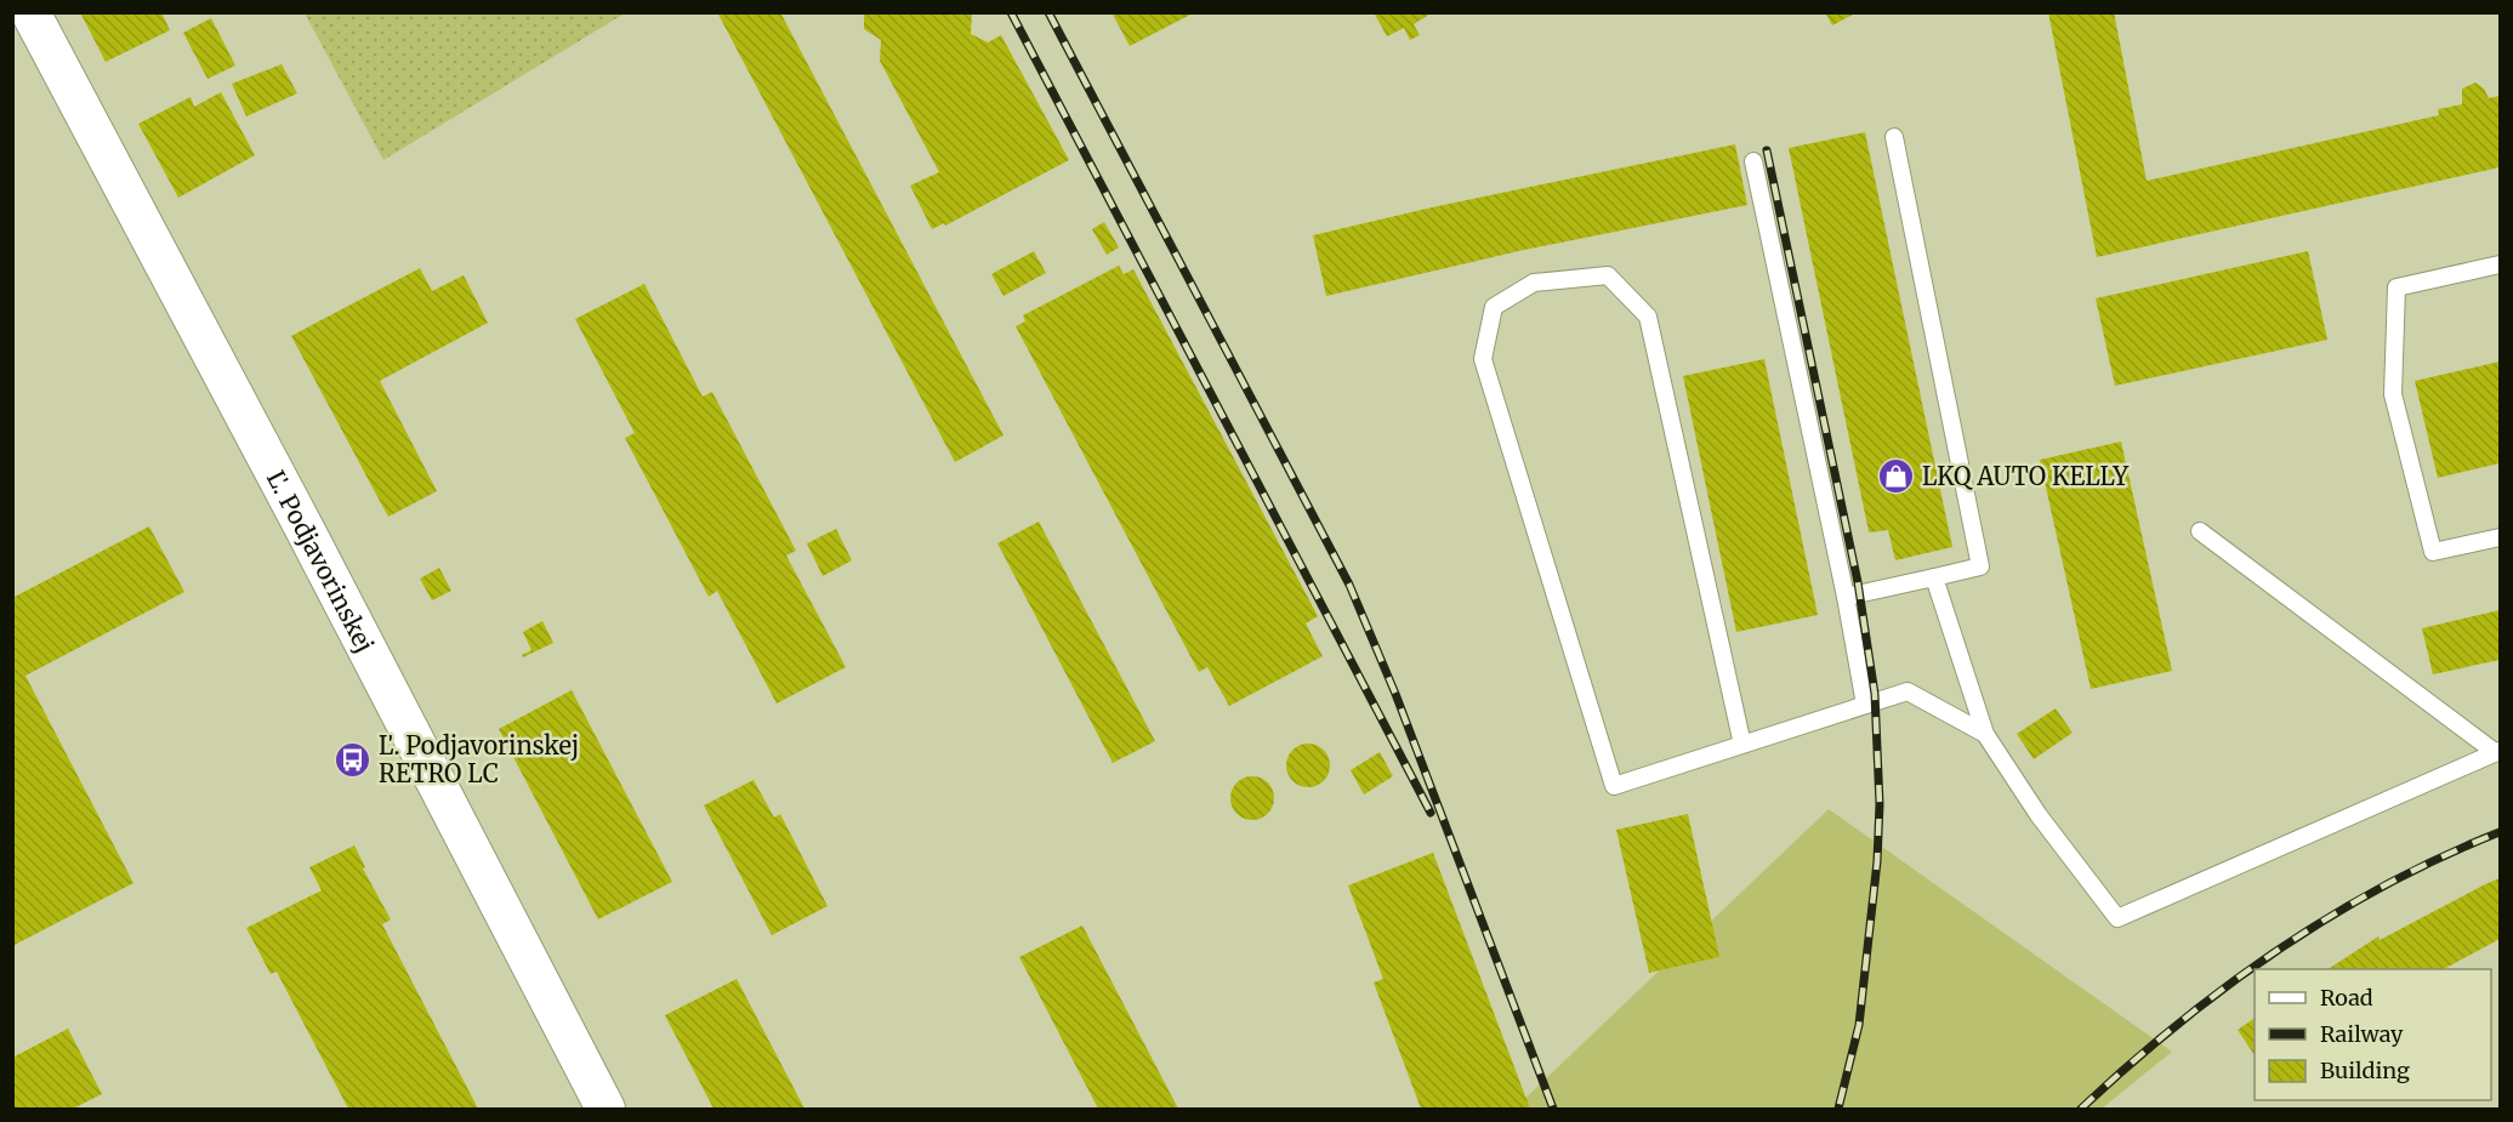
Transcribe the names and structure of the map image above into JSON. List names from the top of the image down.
{
  "streets": {
    "street": ["Ľ. Podjavorinskej"]
  },
  "places": {
    "shop": ["LKQ AUTO KELLY"],
    "bus stop": ["Ľ. Podjavorinskej RETRO LC"]
  },
  "legend": ["Road", "Railway", "Building"]
}
